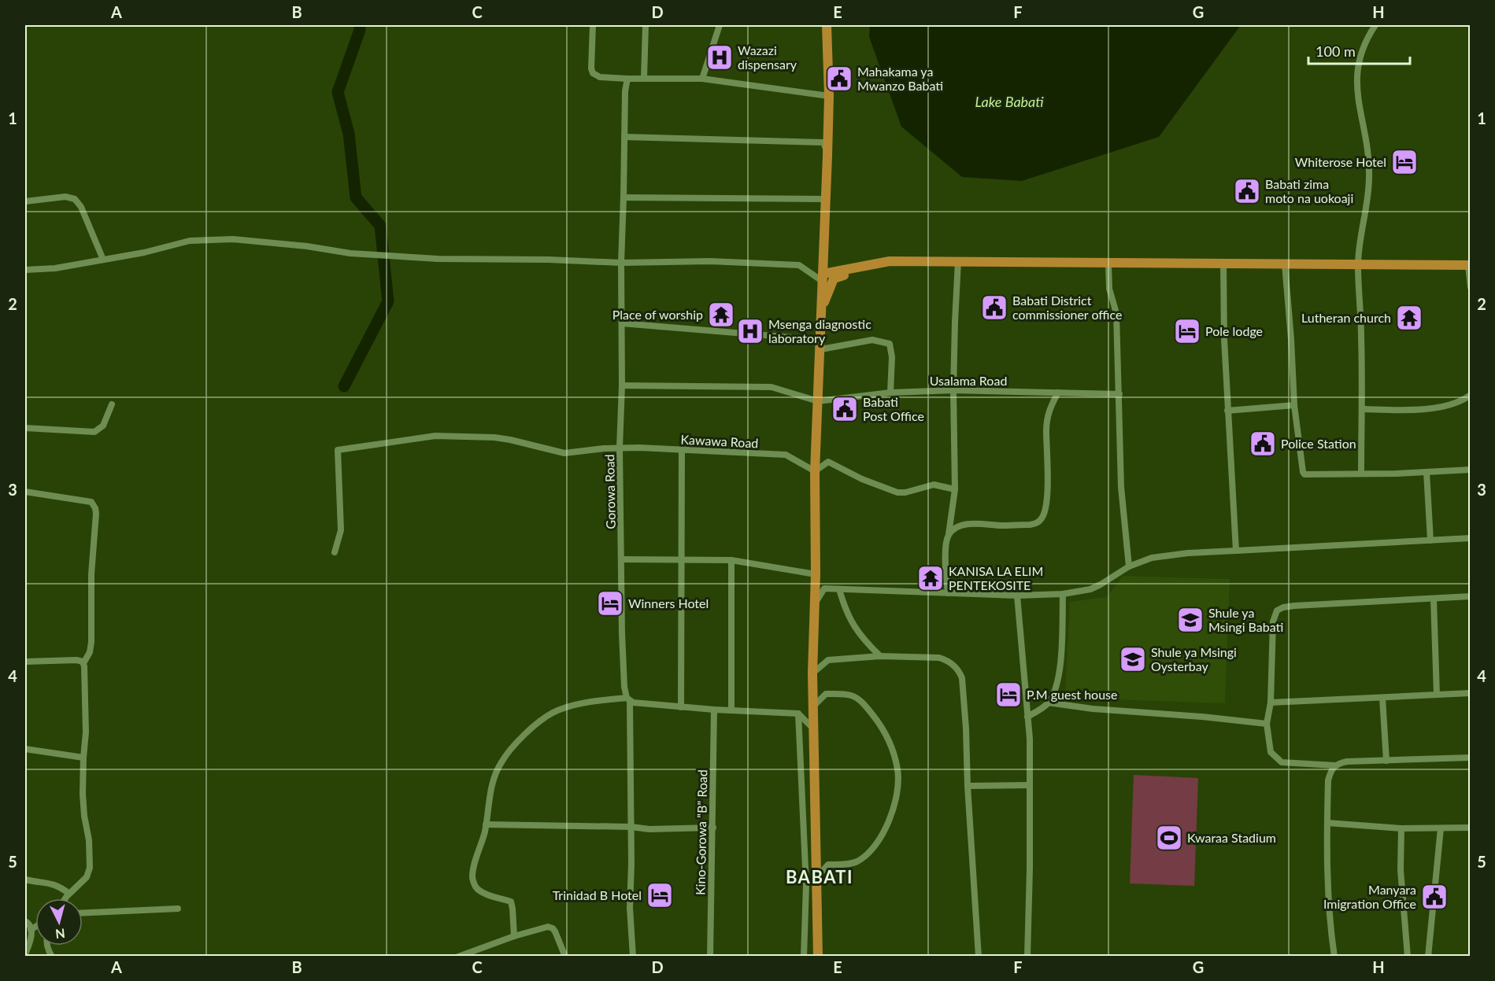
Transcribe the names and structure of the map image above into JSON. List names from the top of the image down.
{
  "streets": {
    "street": [
      "Usalama Road",
      "Kawawa Road",
      "Gorowa Road",
      "Kino-Gorowa \"B\" Road"
    ]
  },
  "crossings": [
    ["Kawawa Road", "Gorowa Road"]
  ],
  "districts": ["BABATI"],
  "water": ["Lake Babati"],
  "places": {
    "hospital": ["Wazazi dispensary", "Msenga diagnostic laboratory"],
    "public building": [
      "Mahakama ya Mwanzo Babati",
      "Babati zima moto na uokoaji",
      "Babati District commissioner office",
      "Babati Post Office",
      "Police Station",
      "Manyara Imigration Office"
    ],
    "hotel": [
      "Whiterose Hotel",
      "Pole lodge",
      "Winners Hotel",
      "P.M guest house",
      "Trinidad B Hotel"
    ],
    "temple": ["Place of worship", "Lutheran church", "KANISA LA ELIM PENTEKOSITE"],
    "school or university": ["Shule ya Msingi Babati", "Shule ya Msingi Oysterbay"],
    "sports": ["Kwaraa Stadium"]
  },
  "scale_bar": "100 m",
  "north": "bottom",
  "grid": {
    "columns": [
      "A",
      "B",
      "C",
      "D",
      "E",
      "F",
      "G",
      "H"
    ],
    "rows": [
      "1",
      "2",
      "3",
      "4",
      "5"
    ]
  }
}
